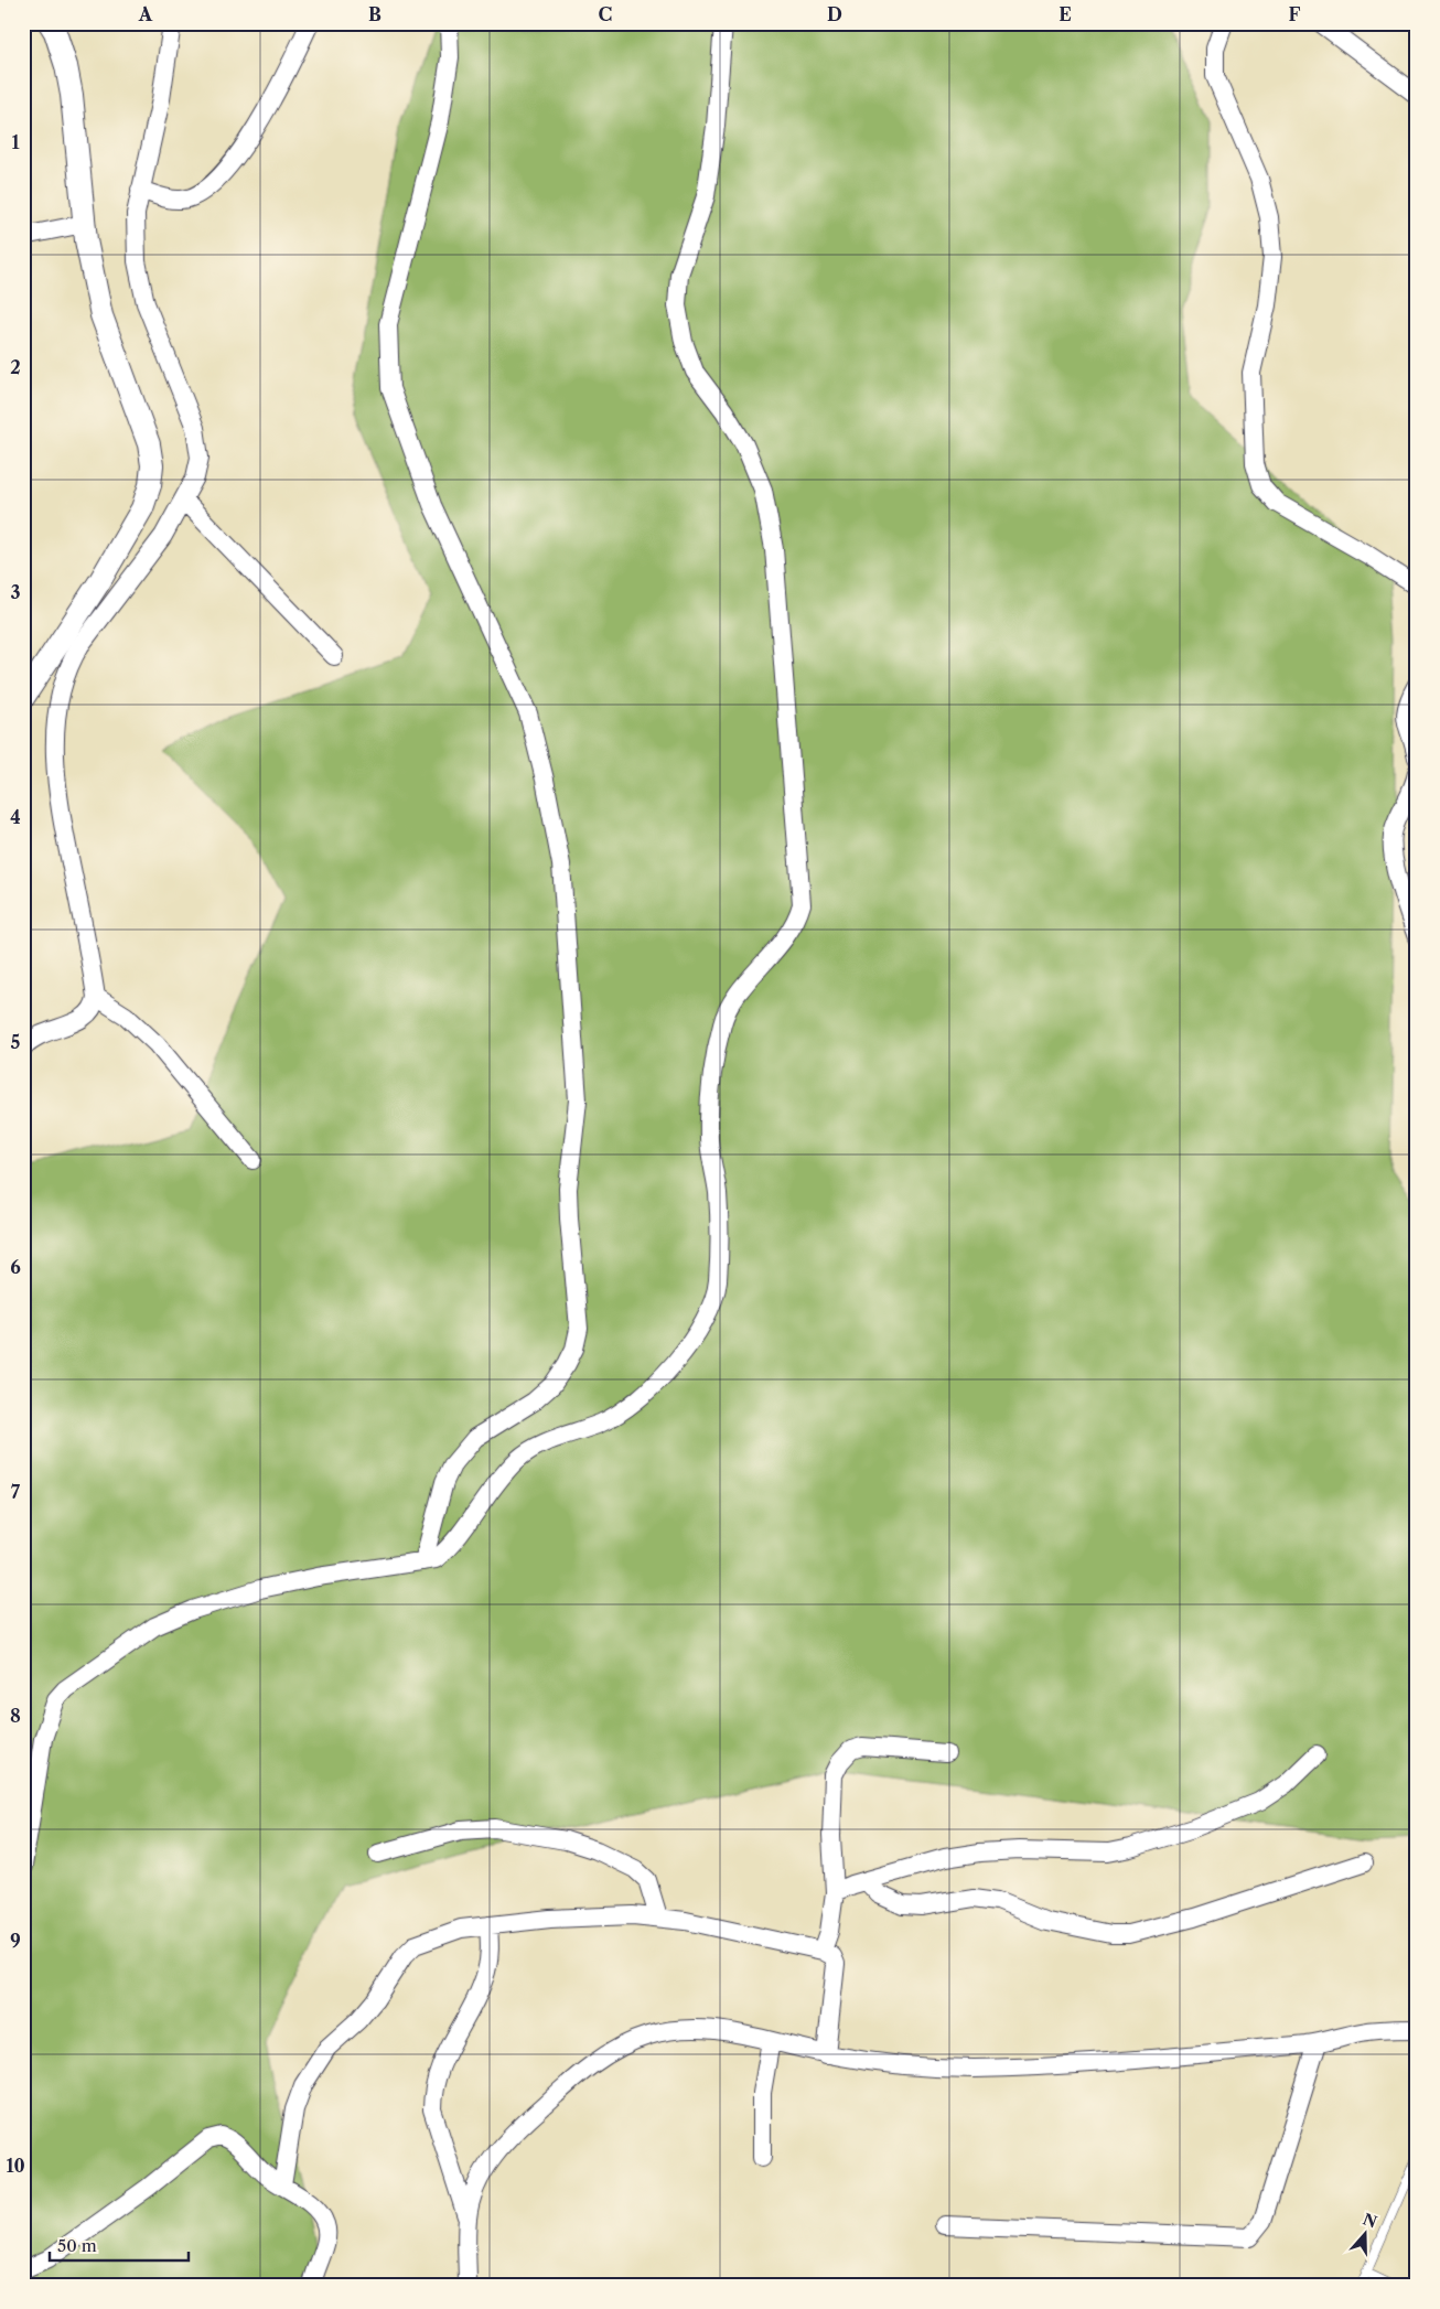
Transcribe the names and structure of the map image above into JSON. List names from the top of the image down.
{
  "scale_bar": "50 m",
  "north": "top",
  "grid": {
    "columns": [
      "A",
      "B",
      "C",
      "D",
      "E",
      "F"
    ],
    "rows": [
      "1",
      "2",
      "3",
      "4",
      "5",
      "6",
      "7",
      "8",
      "9",
      "10"
    ]
  }
}
